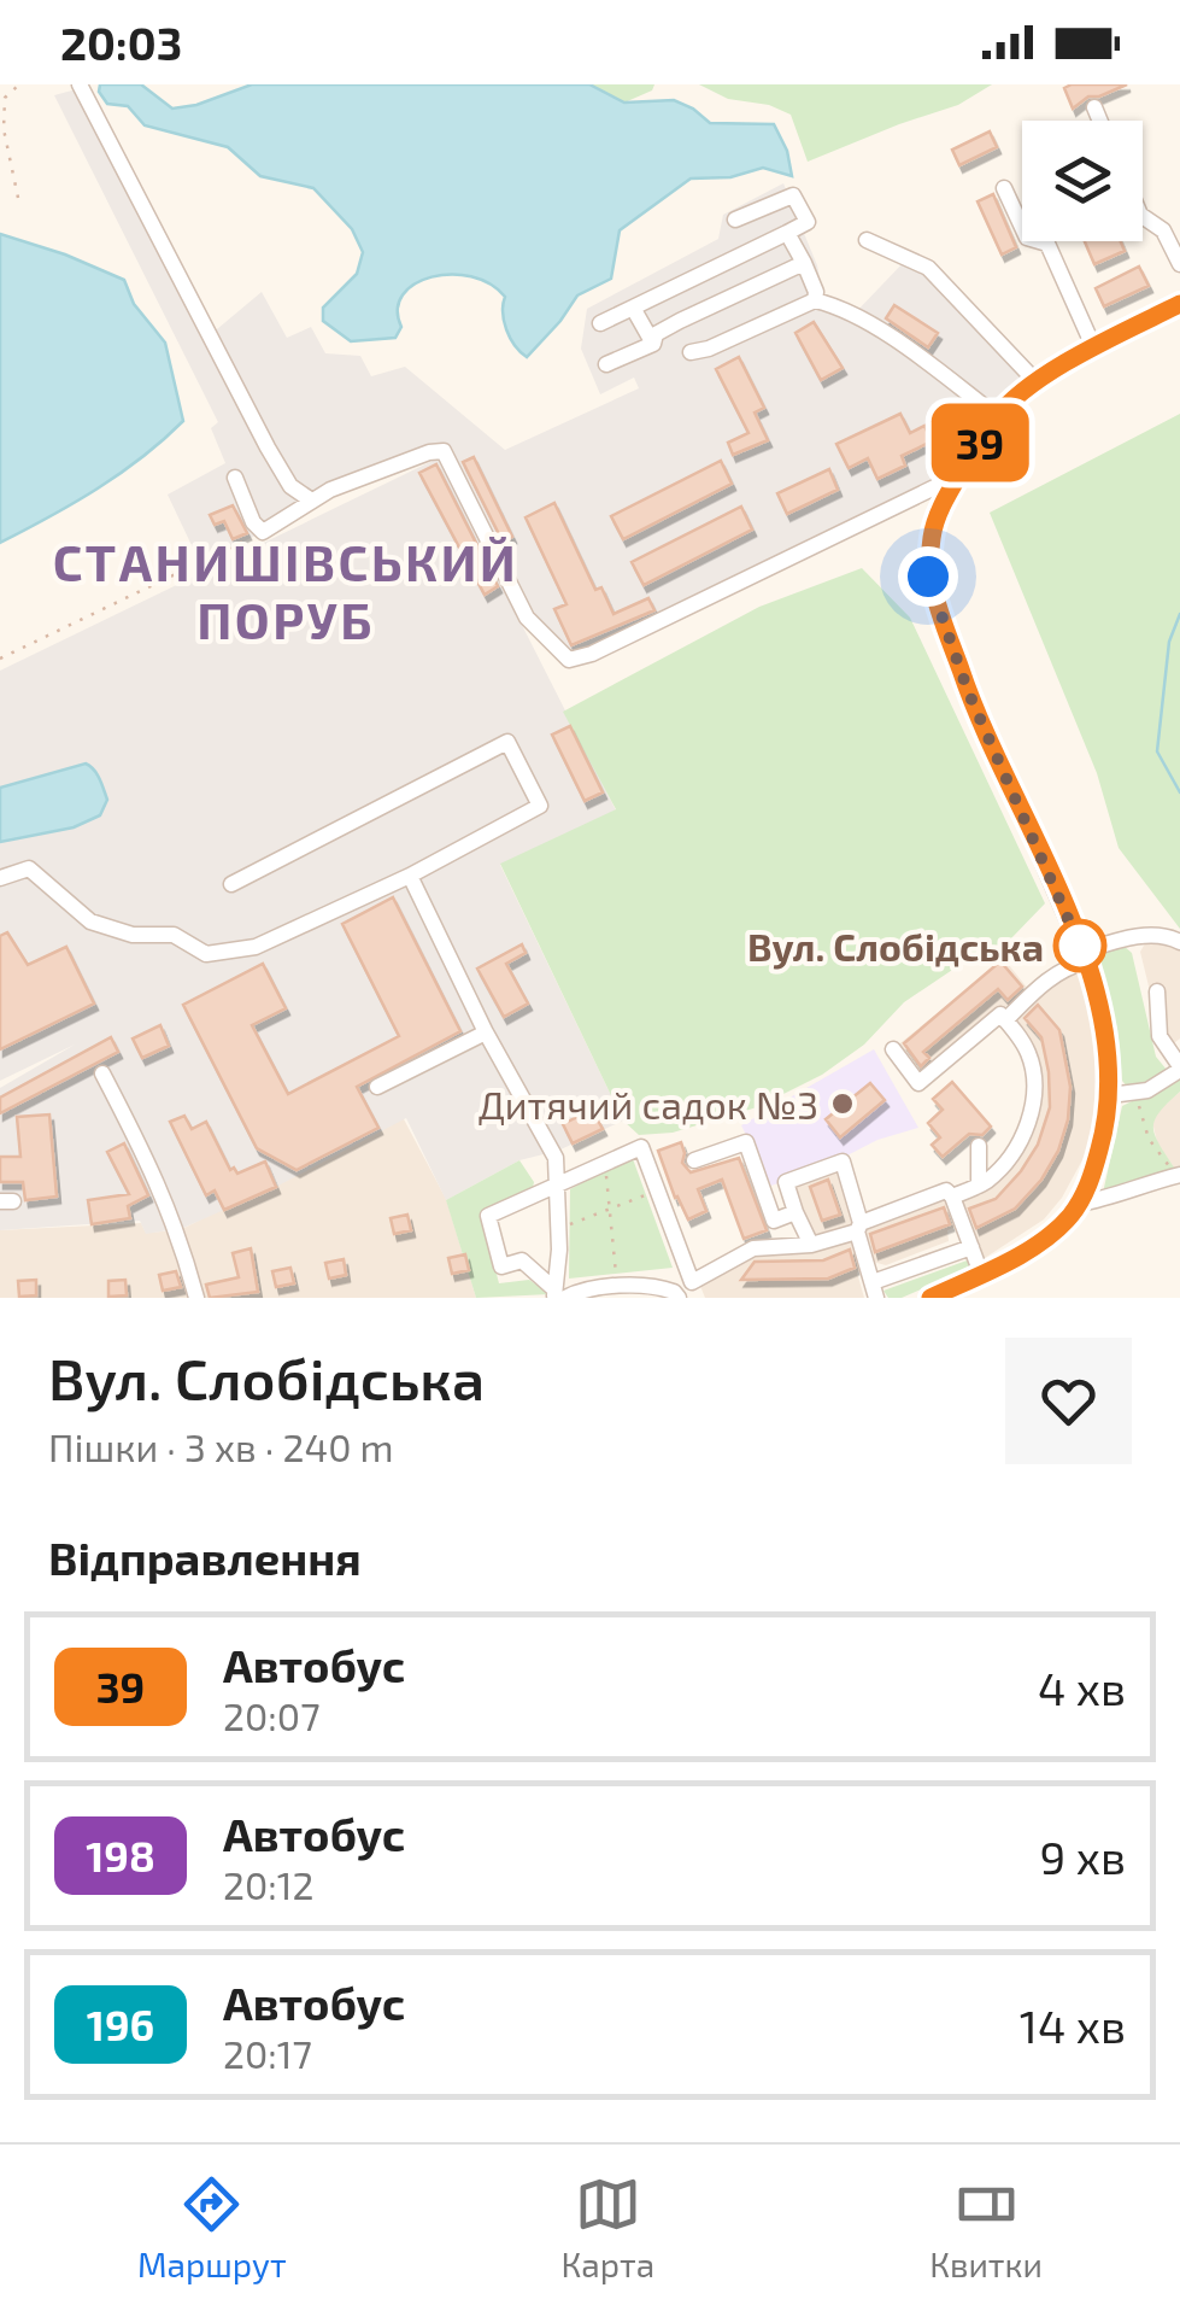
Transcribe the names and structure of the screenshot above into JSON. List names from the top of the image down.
{
  "districts": ["СТАНИШІВСЬКИЙ ПОРУБ"],
  "places": ["Вул. Слобідська", "Дитячий садок №3"],
  "lines": ["bus line 39"],
  "page": {
    "status": "20:03",
    "on_map": "39",
    "heading": [
      ["Вул. Слобідська", "Пішки · 3 хв · 240 m"],
      "Відправлення"
    ],
    "list": [
      {
        "mark": "39",
        "name": "Автобус",
        "note": "20:07",
        "value": "4 хв"
      },
      {
        "mark": "198",
        "name": "Автобус",
        "note": "20:12",
        "value": "9 хв"
      },
      {
        "mark": "196",
        "name": "Автобус",
        "note": "20:17",
        "value": "14 хв"
      }
    ],
    "tabs": ["Маршрут", "Карта", "Квитки"]
  }
}
